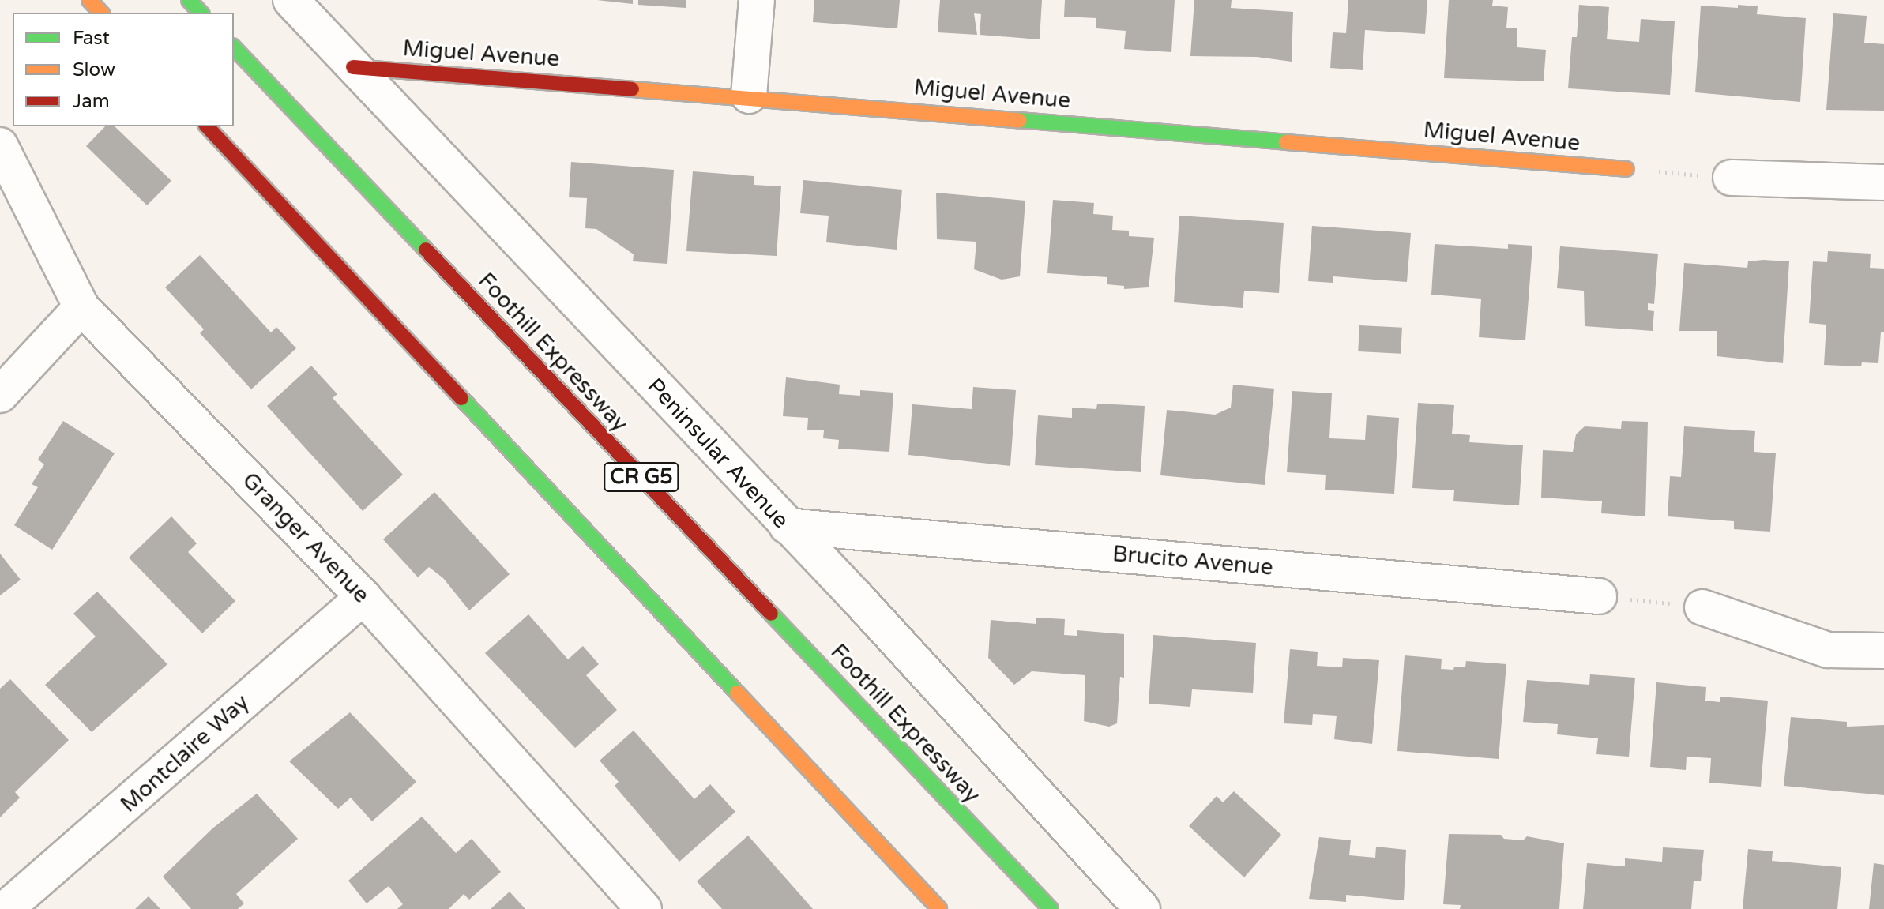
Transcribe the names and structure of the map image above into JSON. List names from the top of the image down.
{
  "streets": {
    "main road": ["Miguel Avenue", "Foothill Expressway", "CR G5"],
    "street": [
      "Peninsular Avenue",
      "Granger Avenue",
      "Brucito Avenue",
      "Montclaire Way"
    ]
  },
  "crossings": [
    ["Miguel Avenue", "Peninsular Avenue"],
    ["Peninsular Avenue", "Brucito Avenue"],
    ["Granger Avenue", "Montclaire Way"]
  ],
  "legend": ["Fast", "Slow", "Jam"]
}
